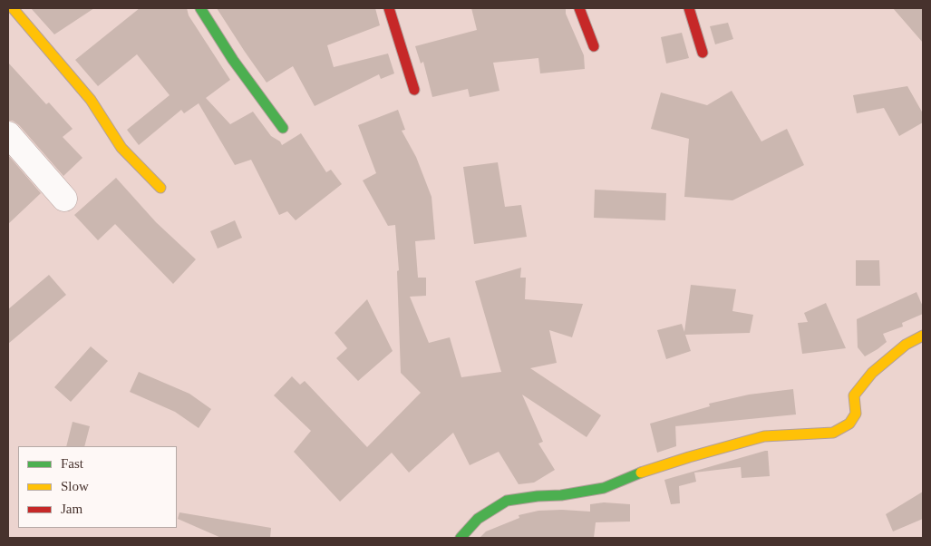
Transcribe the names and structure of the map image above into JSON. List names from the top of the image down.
{
  "legend": ["Fast", "Slow", "Jam"]
}
